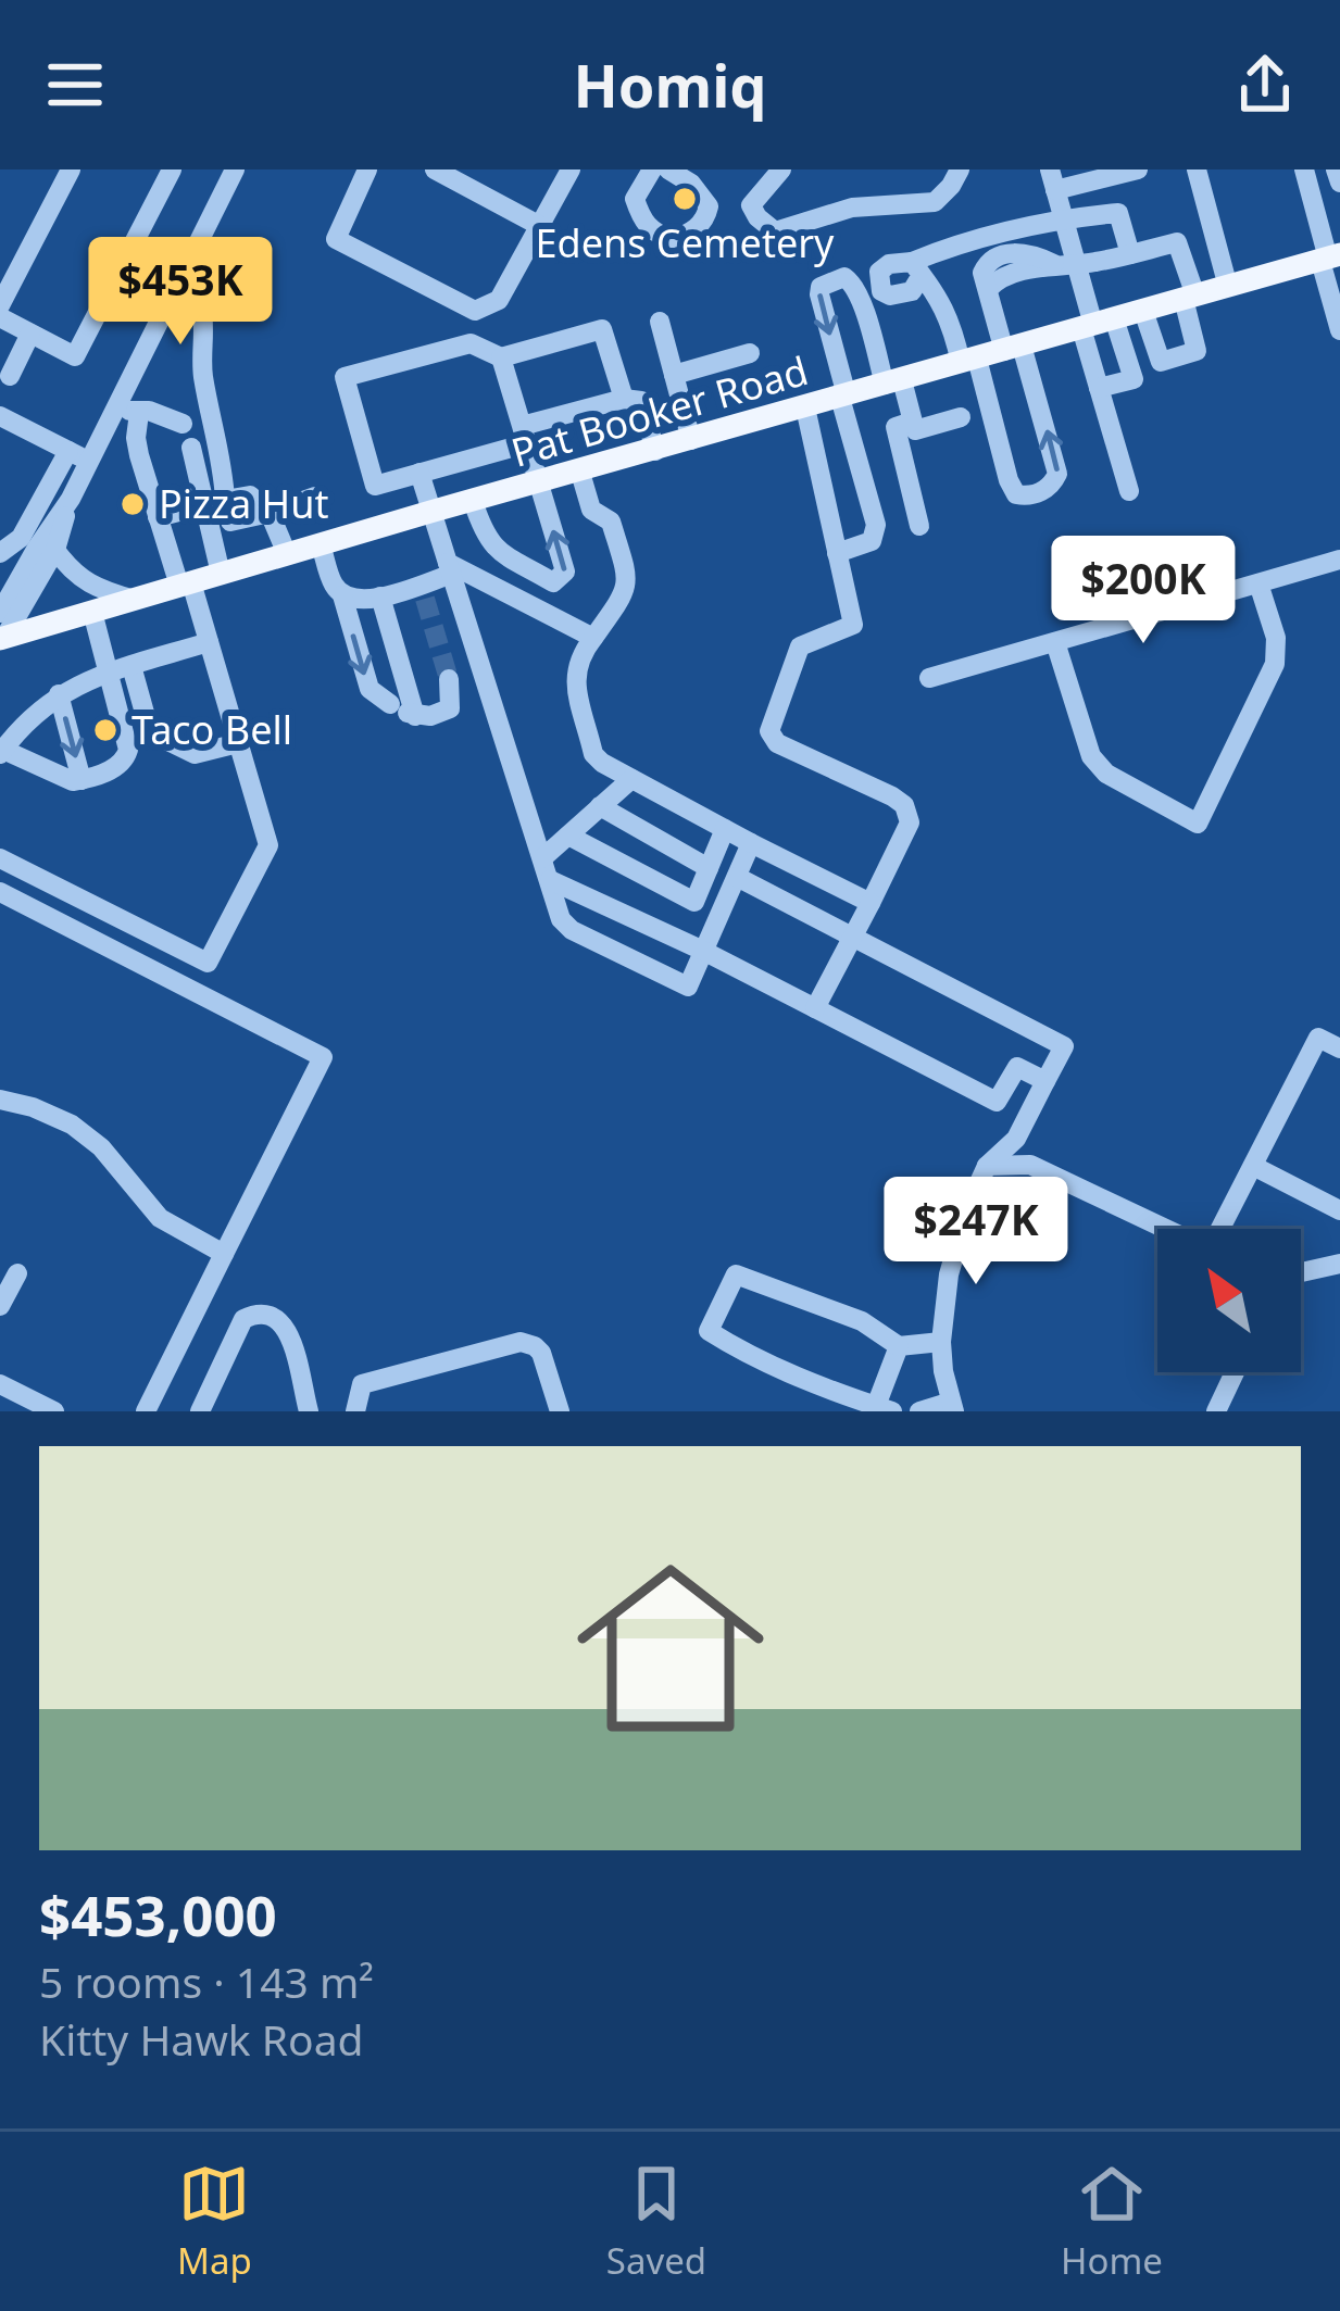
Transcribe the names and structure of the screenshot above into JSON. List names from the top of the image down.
{
  "streets": {
    "main road": ["Pat Booker Road"]
  },
  "places": ["Edens Cemetery", "Pizza Hut", "Taco Bell"],
  "north": "top left",
  "page": {
    "header": "Homiq",
    "price": ["$453K", "$200K", "$247K"],
    "list": [
      {
        "name": "$453,000",
        "note": "5 rooms · 143 m² · Kitty Hawk Road"
      }
    ],
    "tabs": ["Map", "Saved", "Home"]
  }
}
